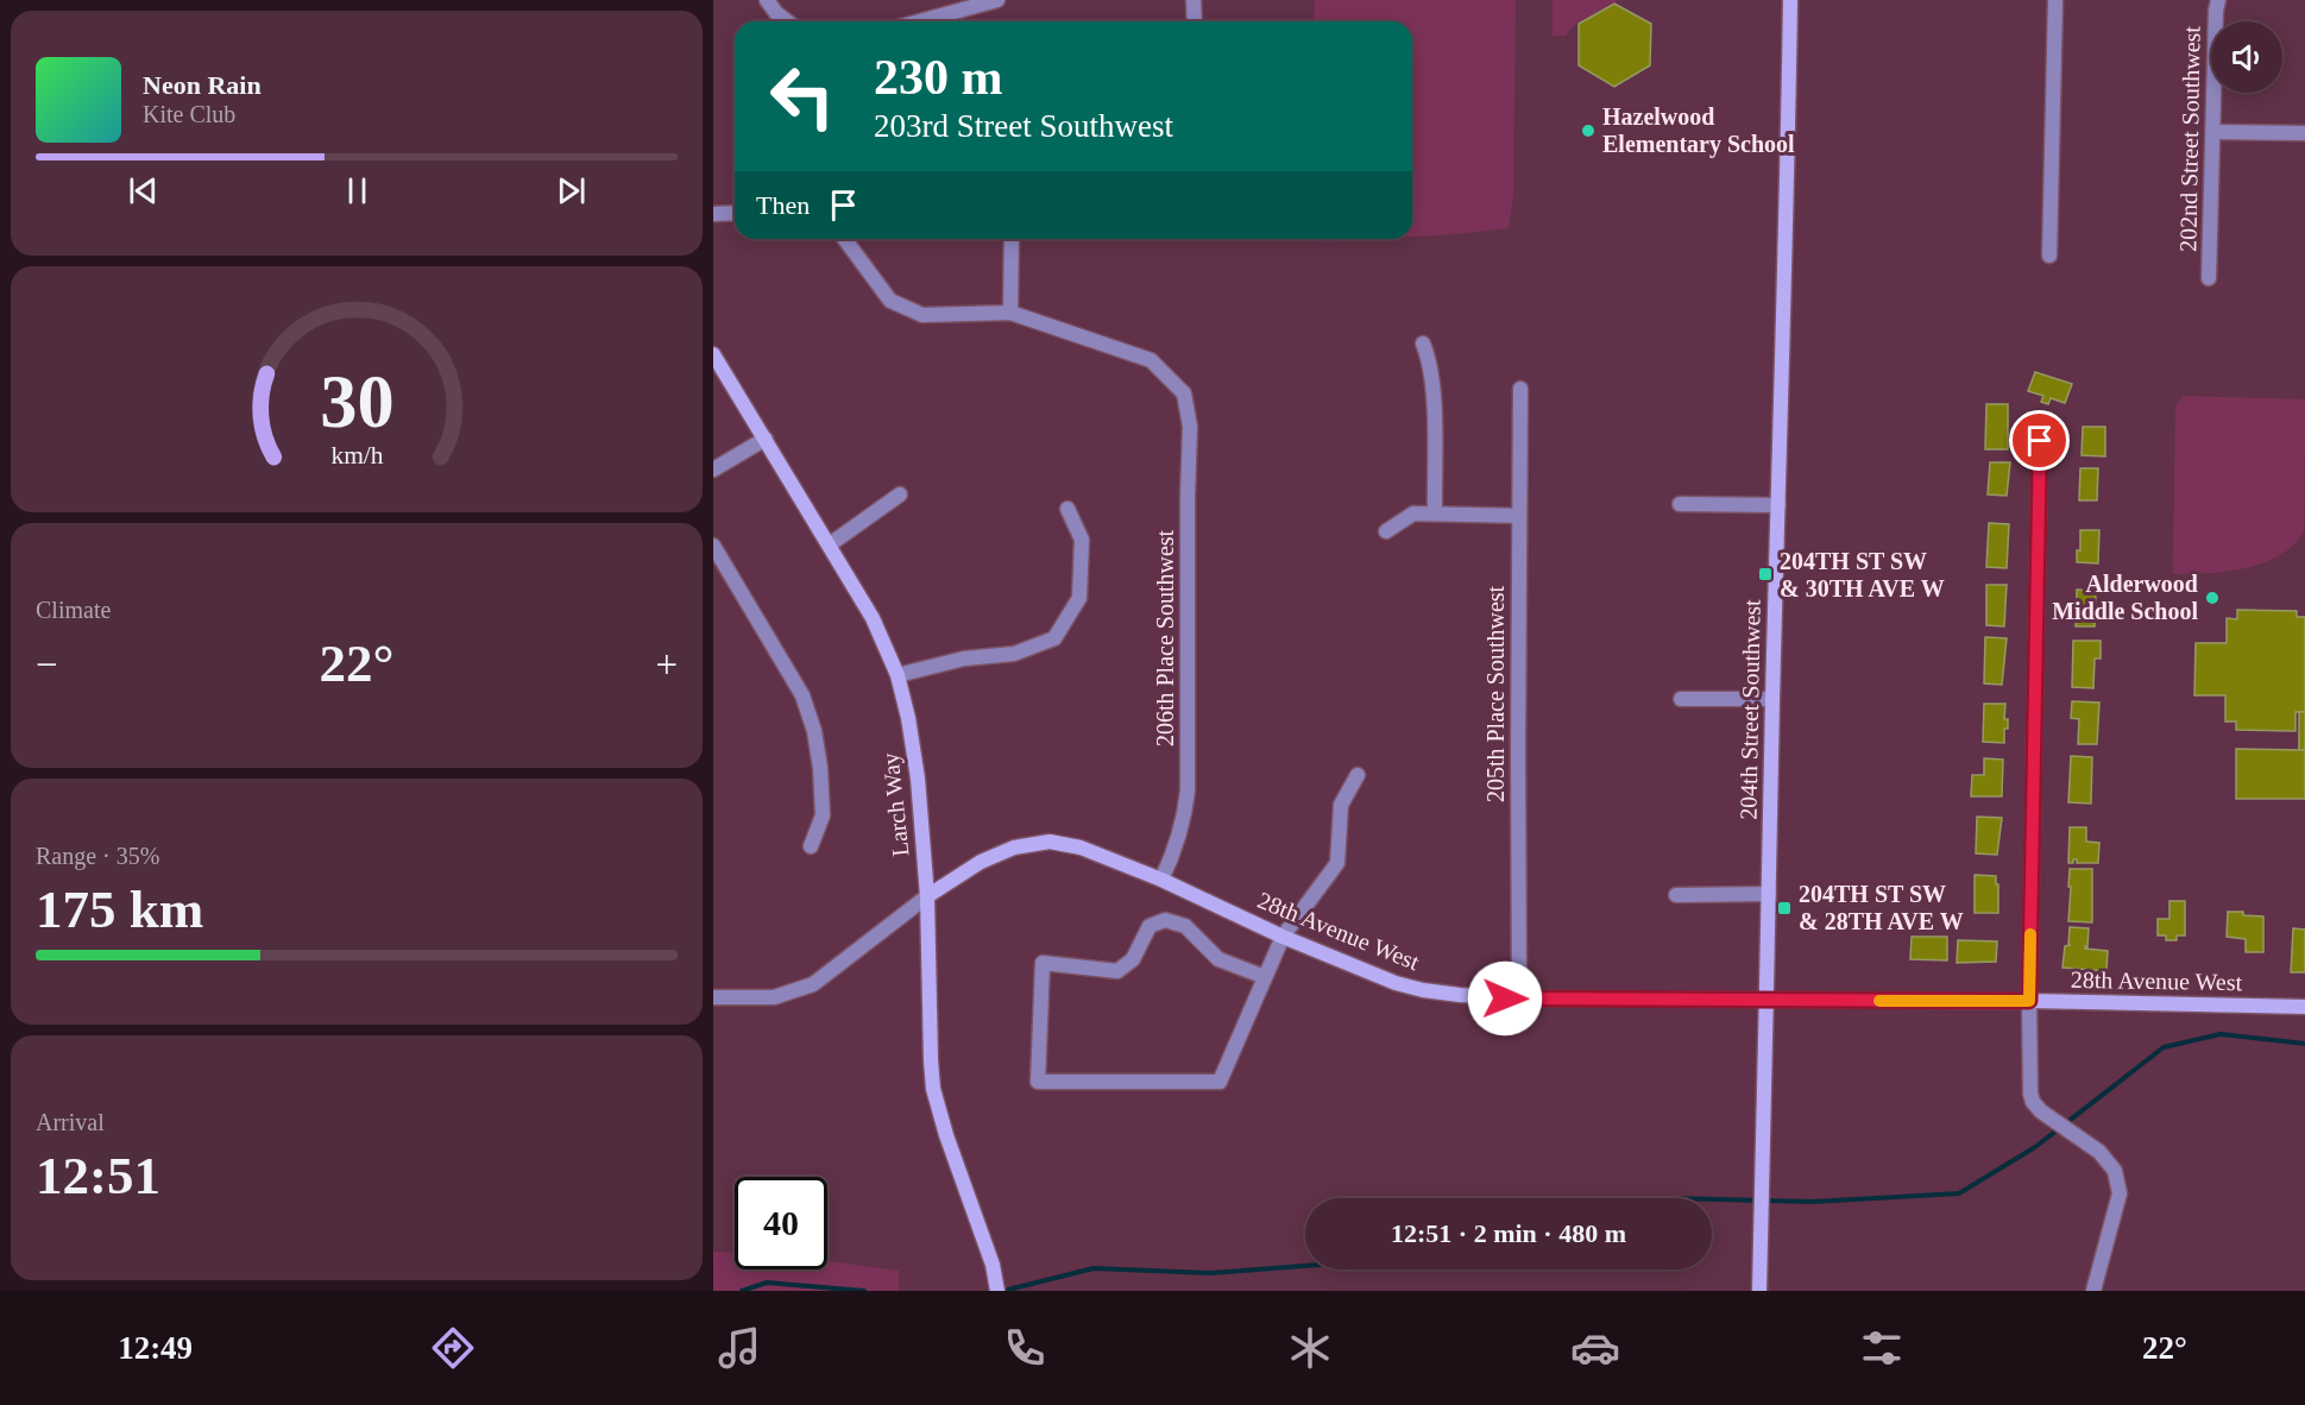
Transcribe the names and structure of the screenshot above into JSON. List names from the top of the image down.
{
  "streets": {
    "street": [
      "202nd Street Southwest",
      "206th Place Southwest",
      "205th Place Southwest",
      "204th Street Southwest",
      "Larch Way",
      "28th Avenue West"
    ]
  },
  "crossings": [
    ["206th Place Southwest", "28th Avenue West"],
    ["205th Place Southwest", "28th Avenue West"],
    ["204th Street Southwest", "28th Avenue West"],
    ["Larch Way", "28th Avenue West"]
  ],
  "places": {
    "other": ["Hazelwood Elementary School", "Alderwood Middle School"],
    "transit": ["204TH ST SW & 30TH AVE W", "204TH ST SW & 28TH AVE W"]
  },
  "page": {
    "turn": ["230 m", "203rd Street Southwest"],
    "song": ["Neon Rain", "Kite Club"],
    "then": "Then",
    "tile": [
      "Climate",
      ["Range · 35%", "175 km"],
      ["Arrival", "12:51"]
    ],
    "heat": ["−", "22°", "+"],
    "limit": "40",
    "trip": "12:51 · 2 min · 480 m",
    "tabs": ["12:49", "22°"],
    "gauge": ["30", "km/h"]
  }
}
